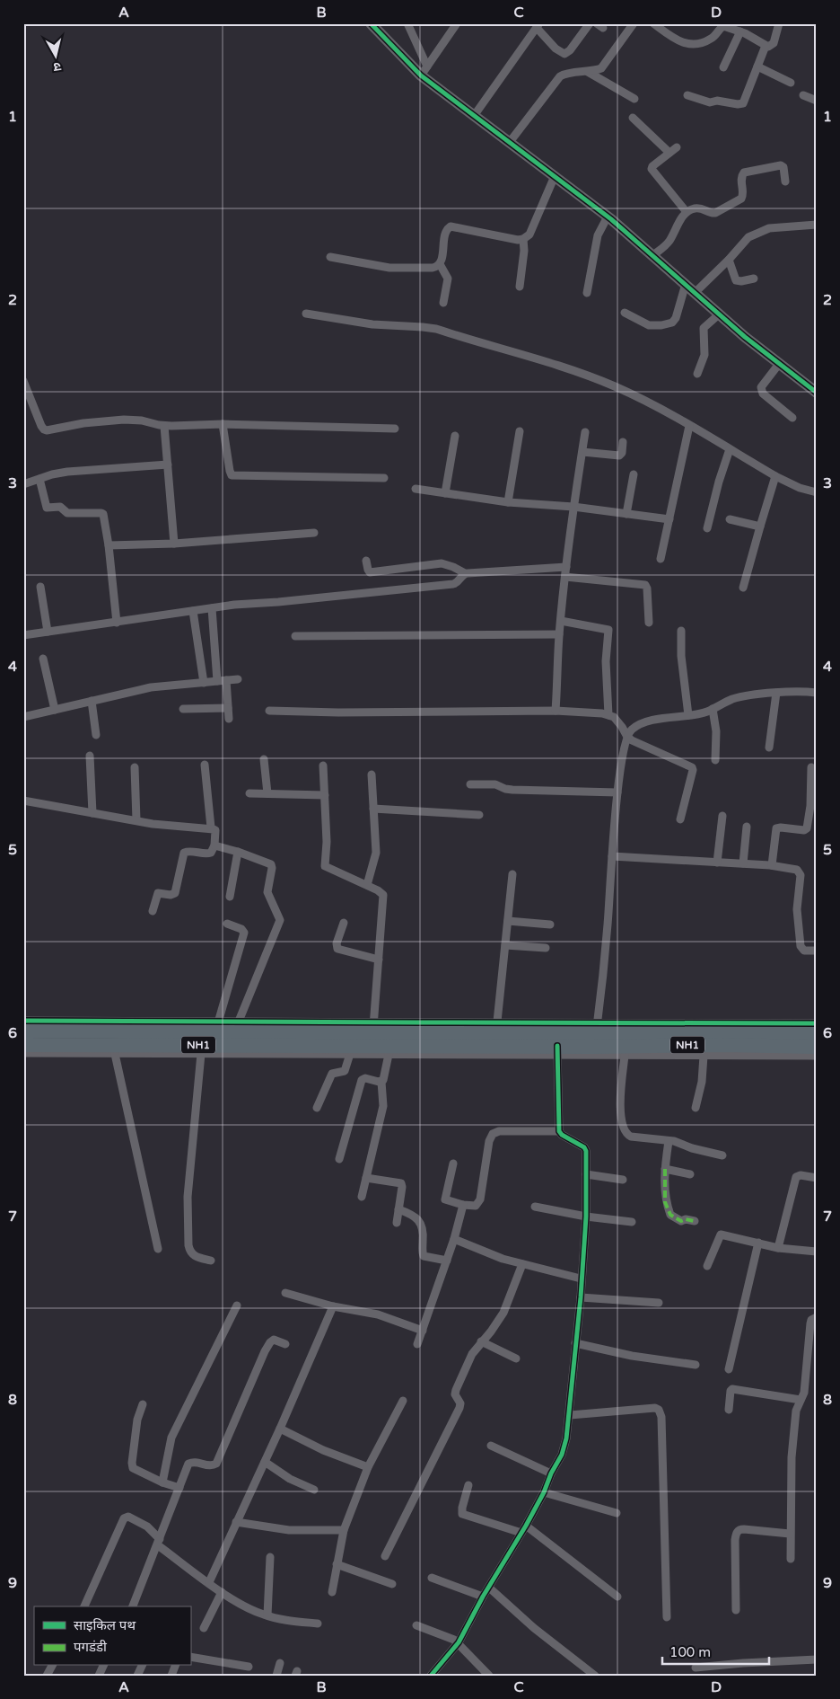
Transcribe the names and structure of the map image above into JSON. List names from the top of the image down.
{
  "streets": {
    "highway": ["NH1"]
  },
  "legend": ["साइकिल पथ", "पगडंडी"],
  "scale_bar": "100 m",
  "north": "bottom",
  "grid": {
    "columns": [
      "A",
      "B",
      "C",
      "D"
    ],
    "rows": [
      "1",
      "2",
      "3",
      "4",
      "5",
      "6",
      "7",
      "8",
      "9"
    ]
  }
}
